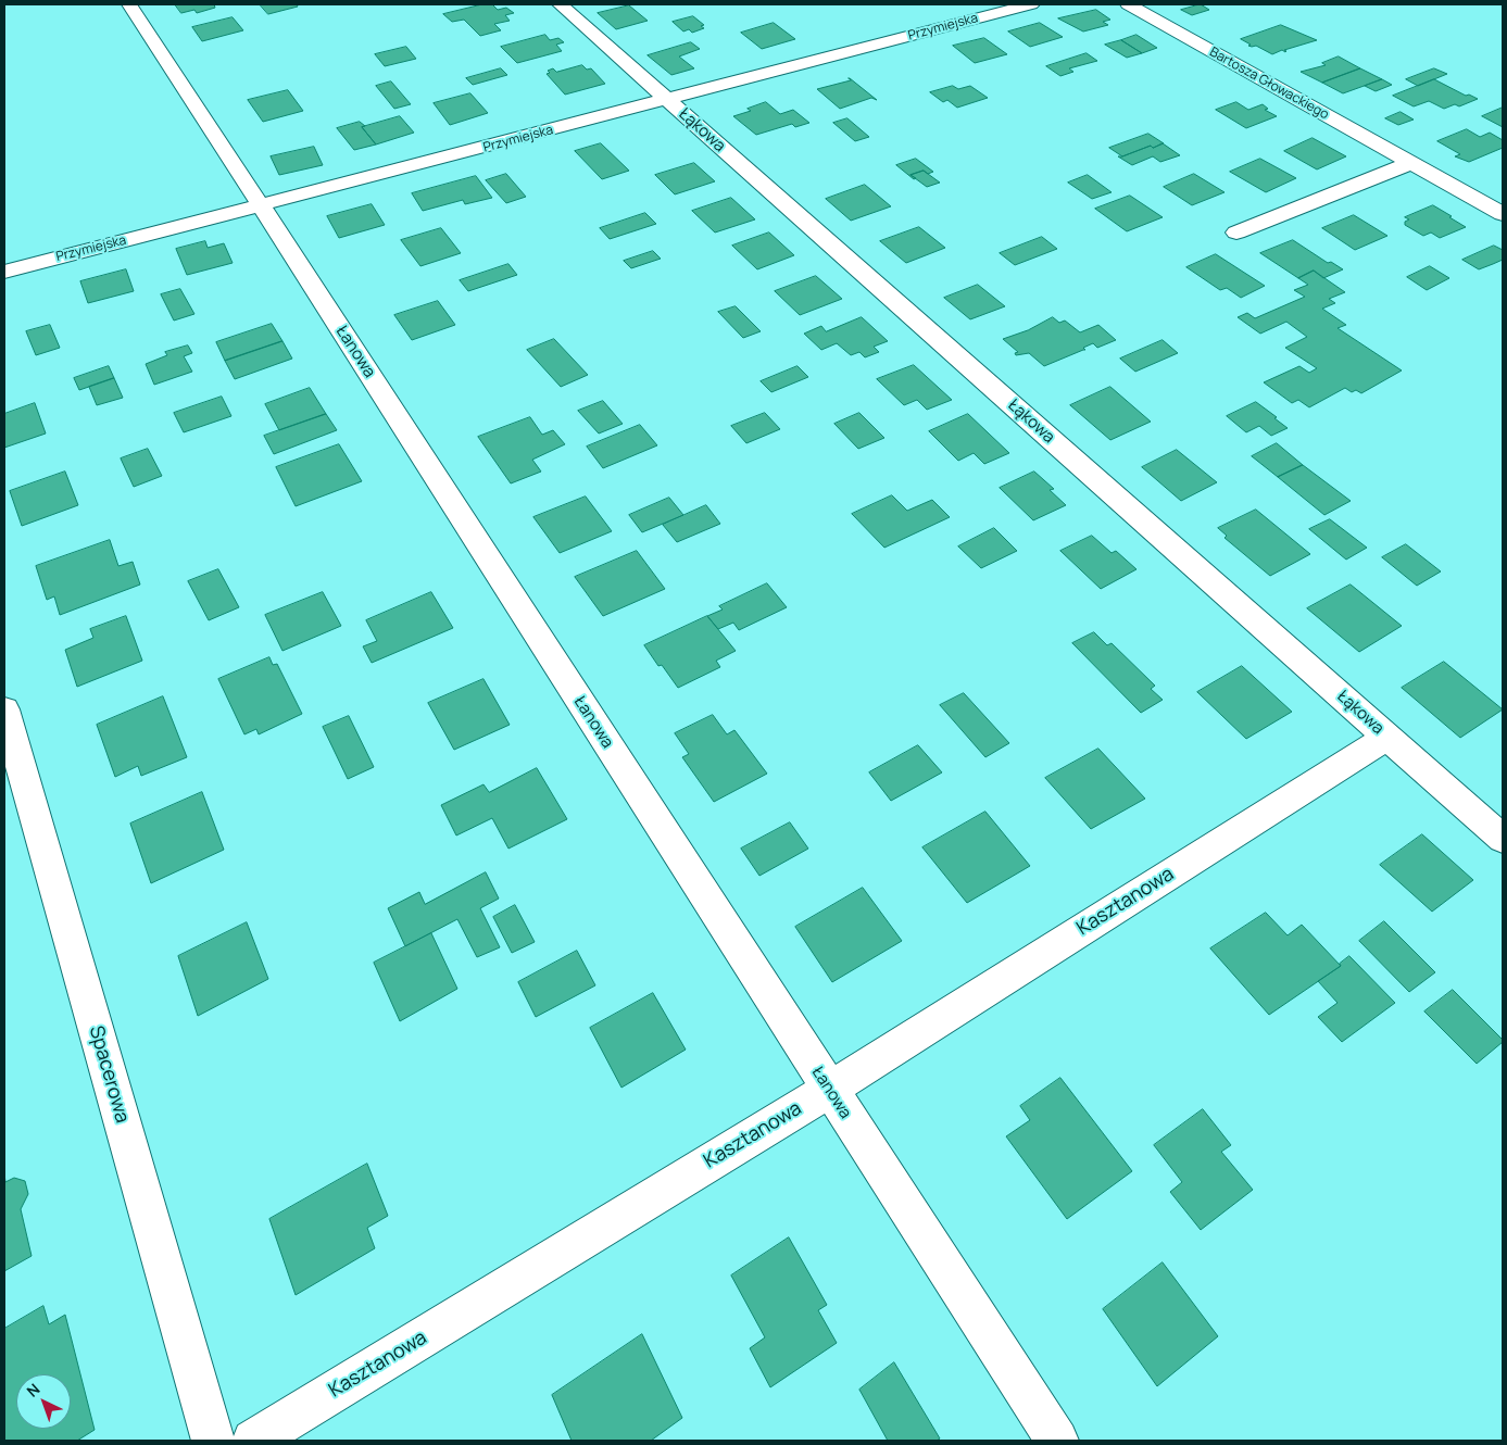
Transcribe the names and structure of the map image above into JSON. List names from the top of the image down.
{
  "streets": {
    "street": [
      "Przymiejska",
      "Bartosza Głowackiego",
      "Łąkowa",
      "Łanowa",
      "Kasztanowa",
      "Spacerowa"
    ]
  },
  "crossings": [
    ["Przymiejska", "Łąkowa"],
    ["Przymiejska", "Łanowa"],
    ["Łąkowa", "Kasztanowa"],
    ["Łanowa", "Kasztanowa"]
  ],
  "north": "top left"
}
